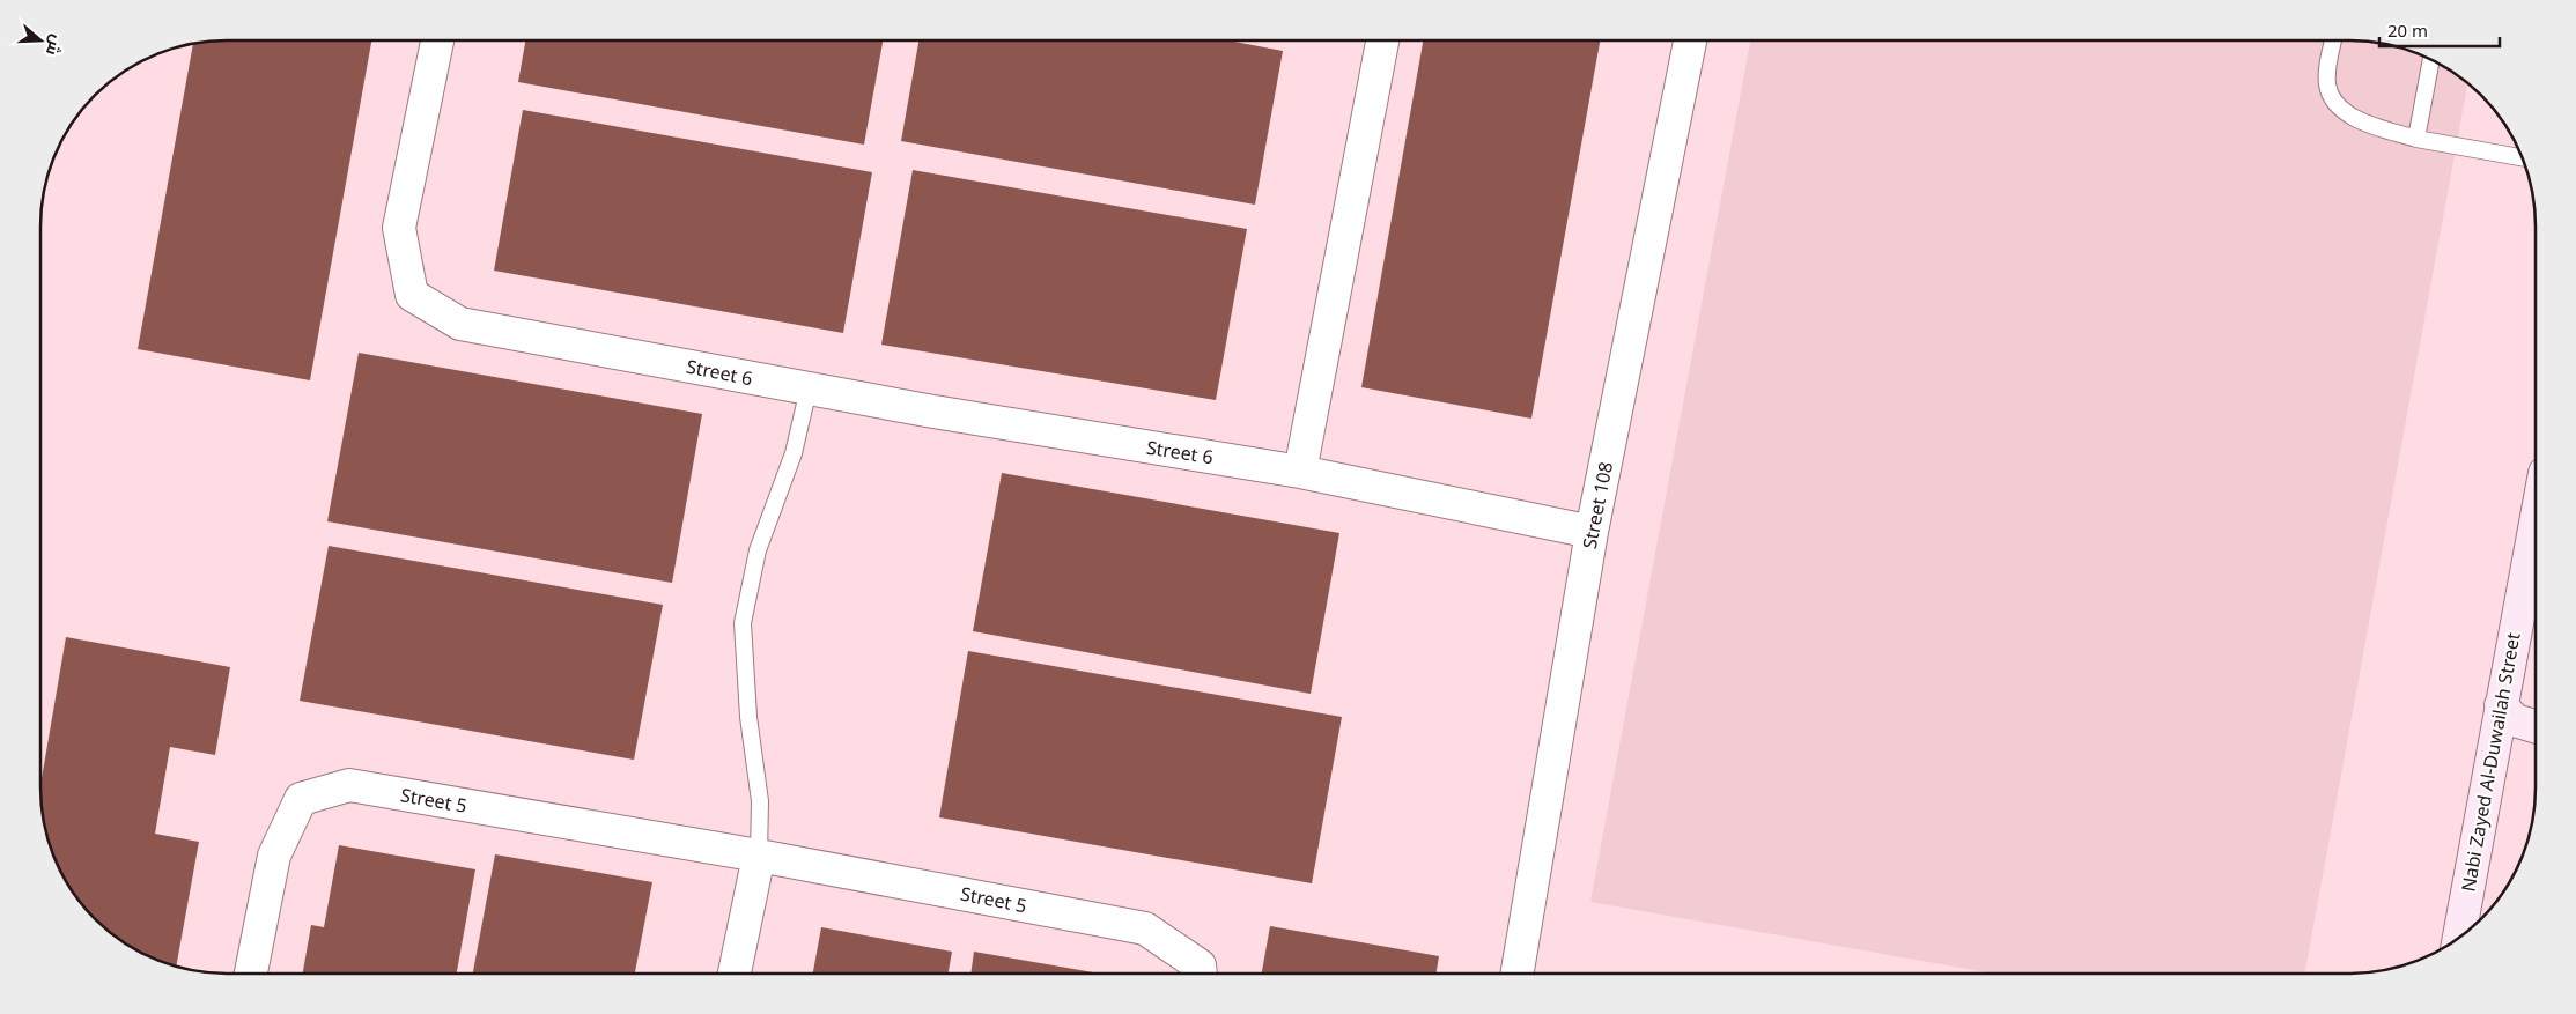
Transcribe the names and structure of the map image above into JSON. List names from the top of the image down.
{
  "streets": {
    "street": [
      "Street 6",
      "Street 108",
      "Nabi Zayed Al-Duwailah Street",
      "Street 5"
    ]
  },
  "crossings": [
    ["Street 6", "Street 108"]
  ],
  "scale_bar": "20 m",
  "north": "right"
}
